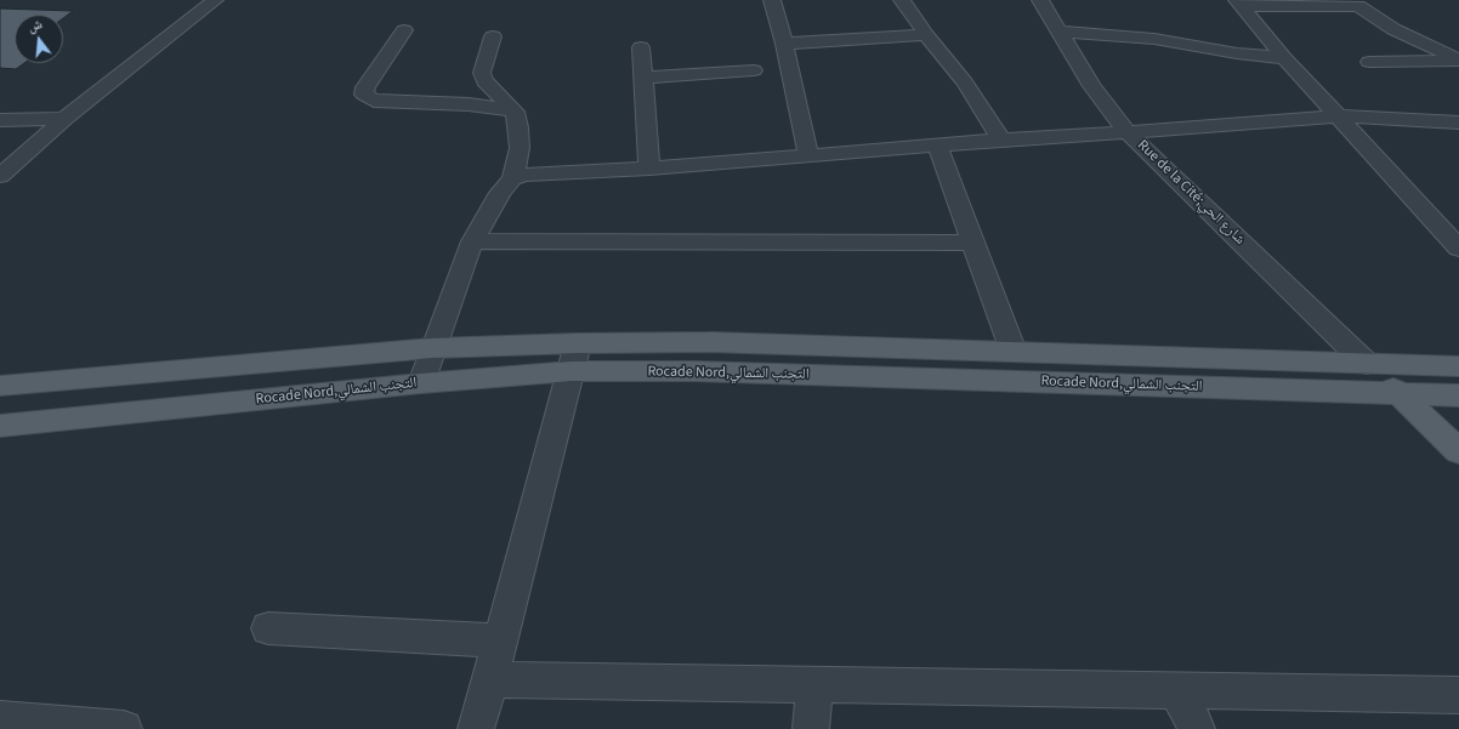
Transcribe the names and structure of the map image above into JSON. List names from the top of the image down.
{
  "streets": {
    "main road": ["Rocade Nord,التجنب الشمالي"],
    "street": ["Rue de la Cité;شارع الحي"]
  },
  "crossings": [
    ["Rue de la Cité;شارع الحي", "Rocade Nord,التجنب الشمالي"]
  ],
  "north": "top"
}
